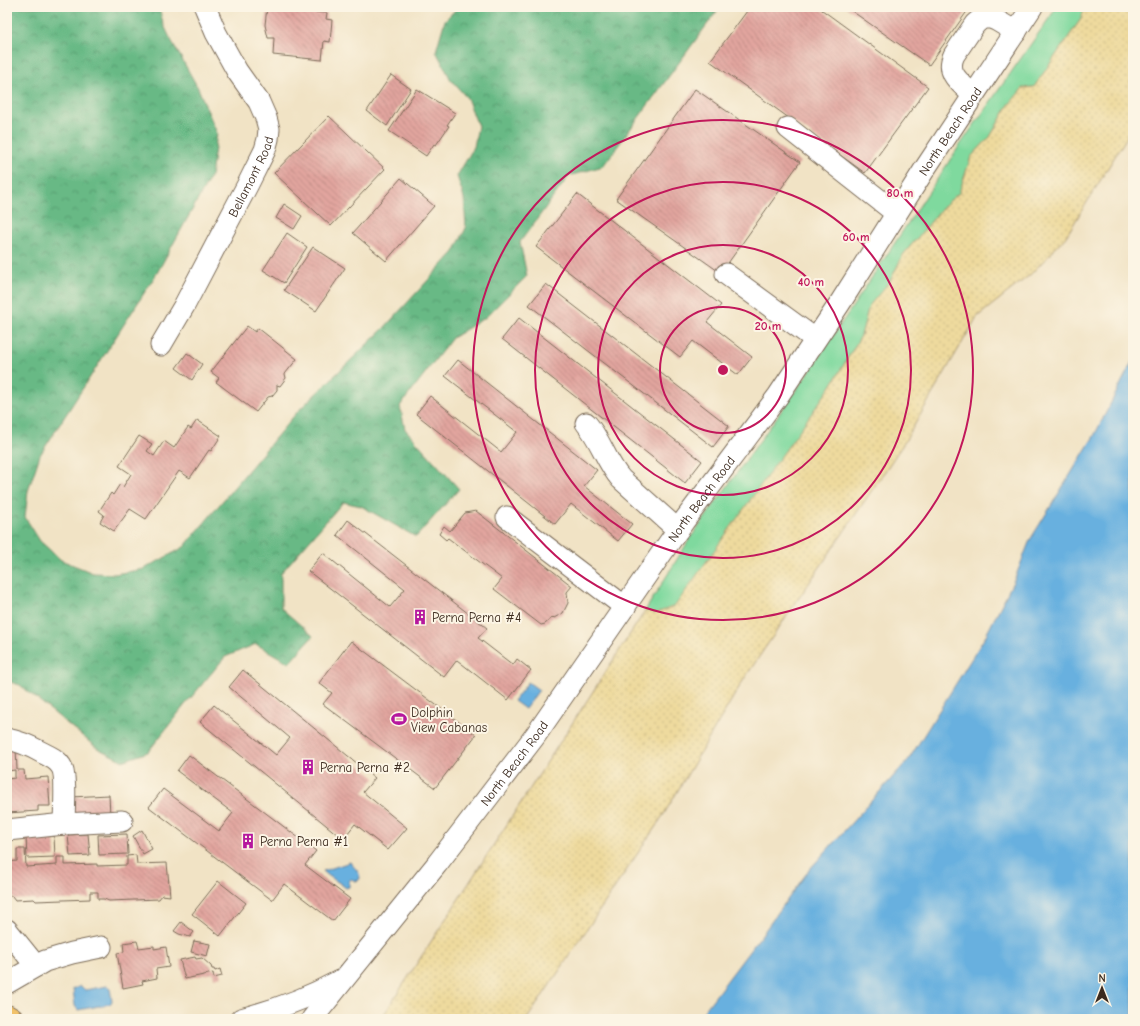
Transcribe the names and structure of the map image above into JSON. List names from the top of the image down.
{
  "streets": {
    "street": ["North Beach Road", "Bellamont Road"]
  },
  "places": {
    "building": ["Perna Perna #4", "Perna Perna #2", "Perna Perna #1"],
    "sports": ["Dolphin View Cabanas"]
  },
  "north": "top",
  "rings": [
    "80 m",
    "60 m",
    "40 m",
    "20 m"
  ]
}
